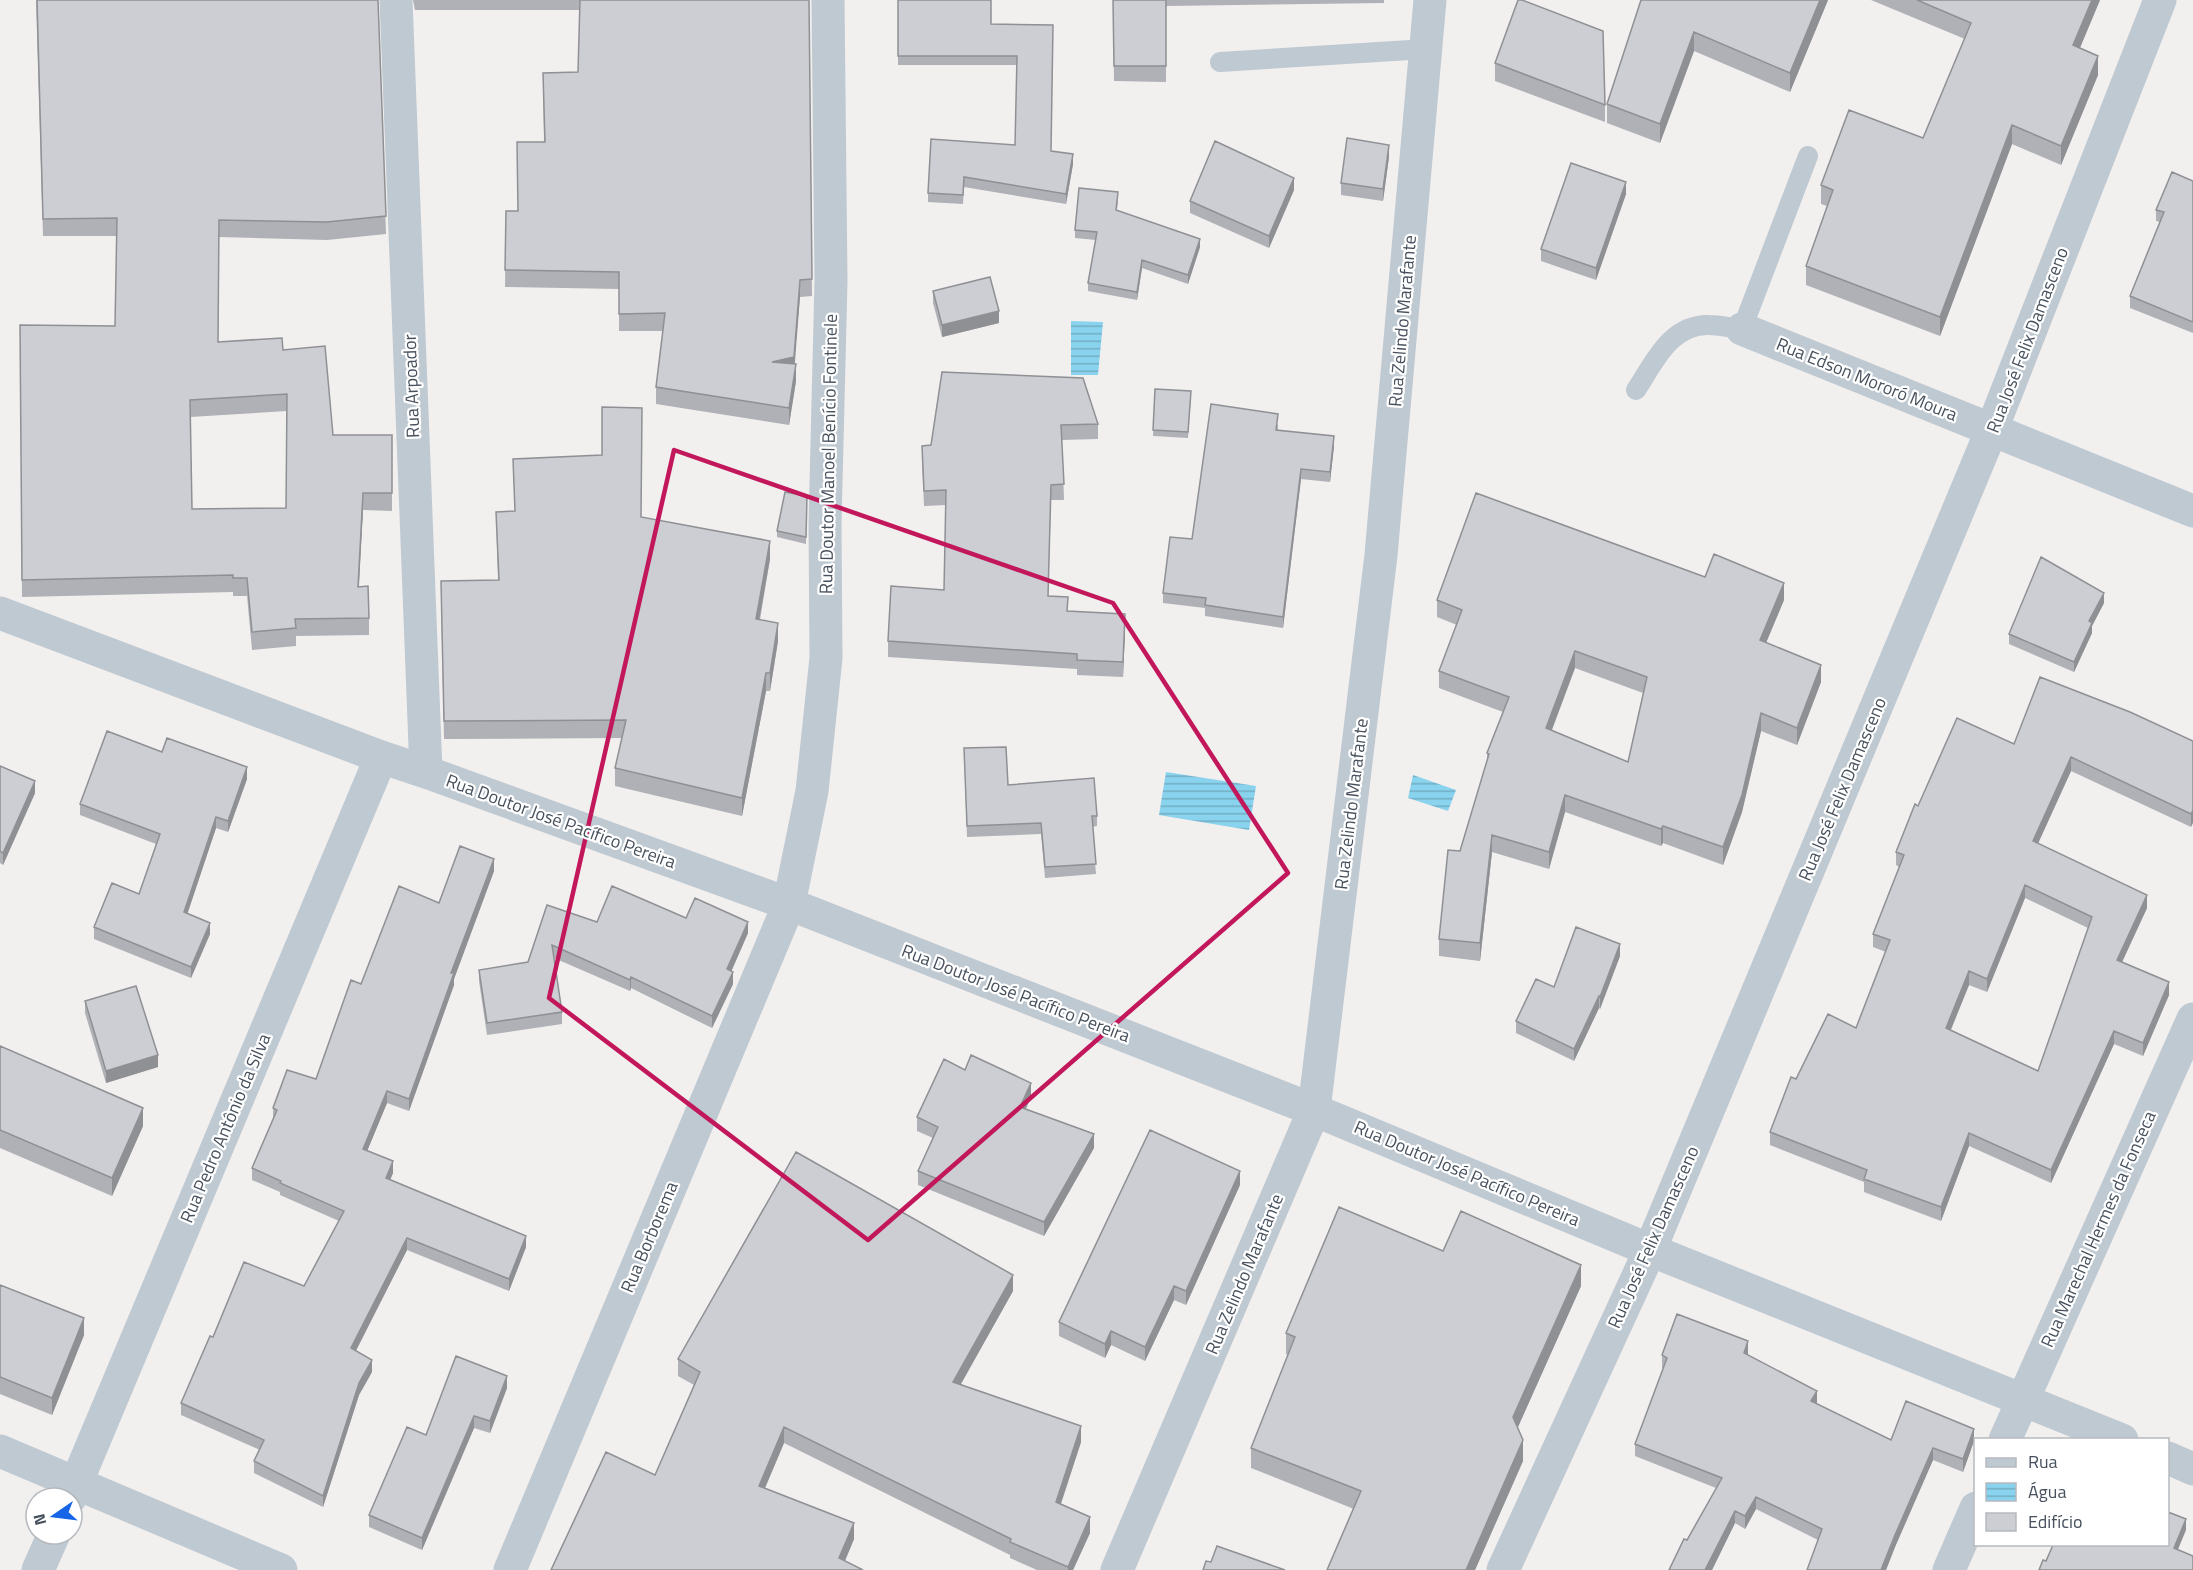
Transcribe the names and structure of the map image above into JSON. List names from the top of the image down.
{
  "streets": {
    "street": [
      "Rua Zelindo Marafante",
      "Rua José Felix Damasceno",
      "Rua Edson Mororó Moura",
      "Rua Arpoador",
      "Rua Doutor Manoel Benício Fontinele",
      "Rua Doutor José Pacífico Pereira",
      "Rua Pedro Antônio da Silva",
      "Rua Marechal Hermes da Fonseca",
      "Rua Borborema"
    ]
  },
  "crossings": [
    ["Rua Zelindo Marafante", "Rua Doutor José Pacífico Pereira"],
    ["Rua José Felix Damasceno", "Rua Edson Mororó Moura"],
    ["Rua José Felix Damasceno", "Rua Doutor José Pacífico Pereira"],
    ["Rua Arpoador", "Rua Doutor José Pacífico Pereira"],
    ["Rua Doutor Manoel Benício Fontinele", "Rua Doutor José Pacífico Pereira"],
    ["Rua Doutor Manoel Benício Fontinele", "Rua Borborema"],
    ["Rua Doutor José Pacífico Pereira", "Rua Pedro Antônio da Silva"],
    ["Rua Doutor José Pacífico Pereira", "Rua Marechal Hermes da Fonseca"],
    ["Rua Doutor José Pacífico Pereira", "Rua Borborema"]
  ],
  "legend": ["Rua", "Água", "Edifício"],
  "north": "left"
}
